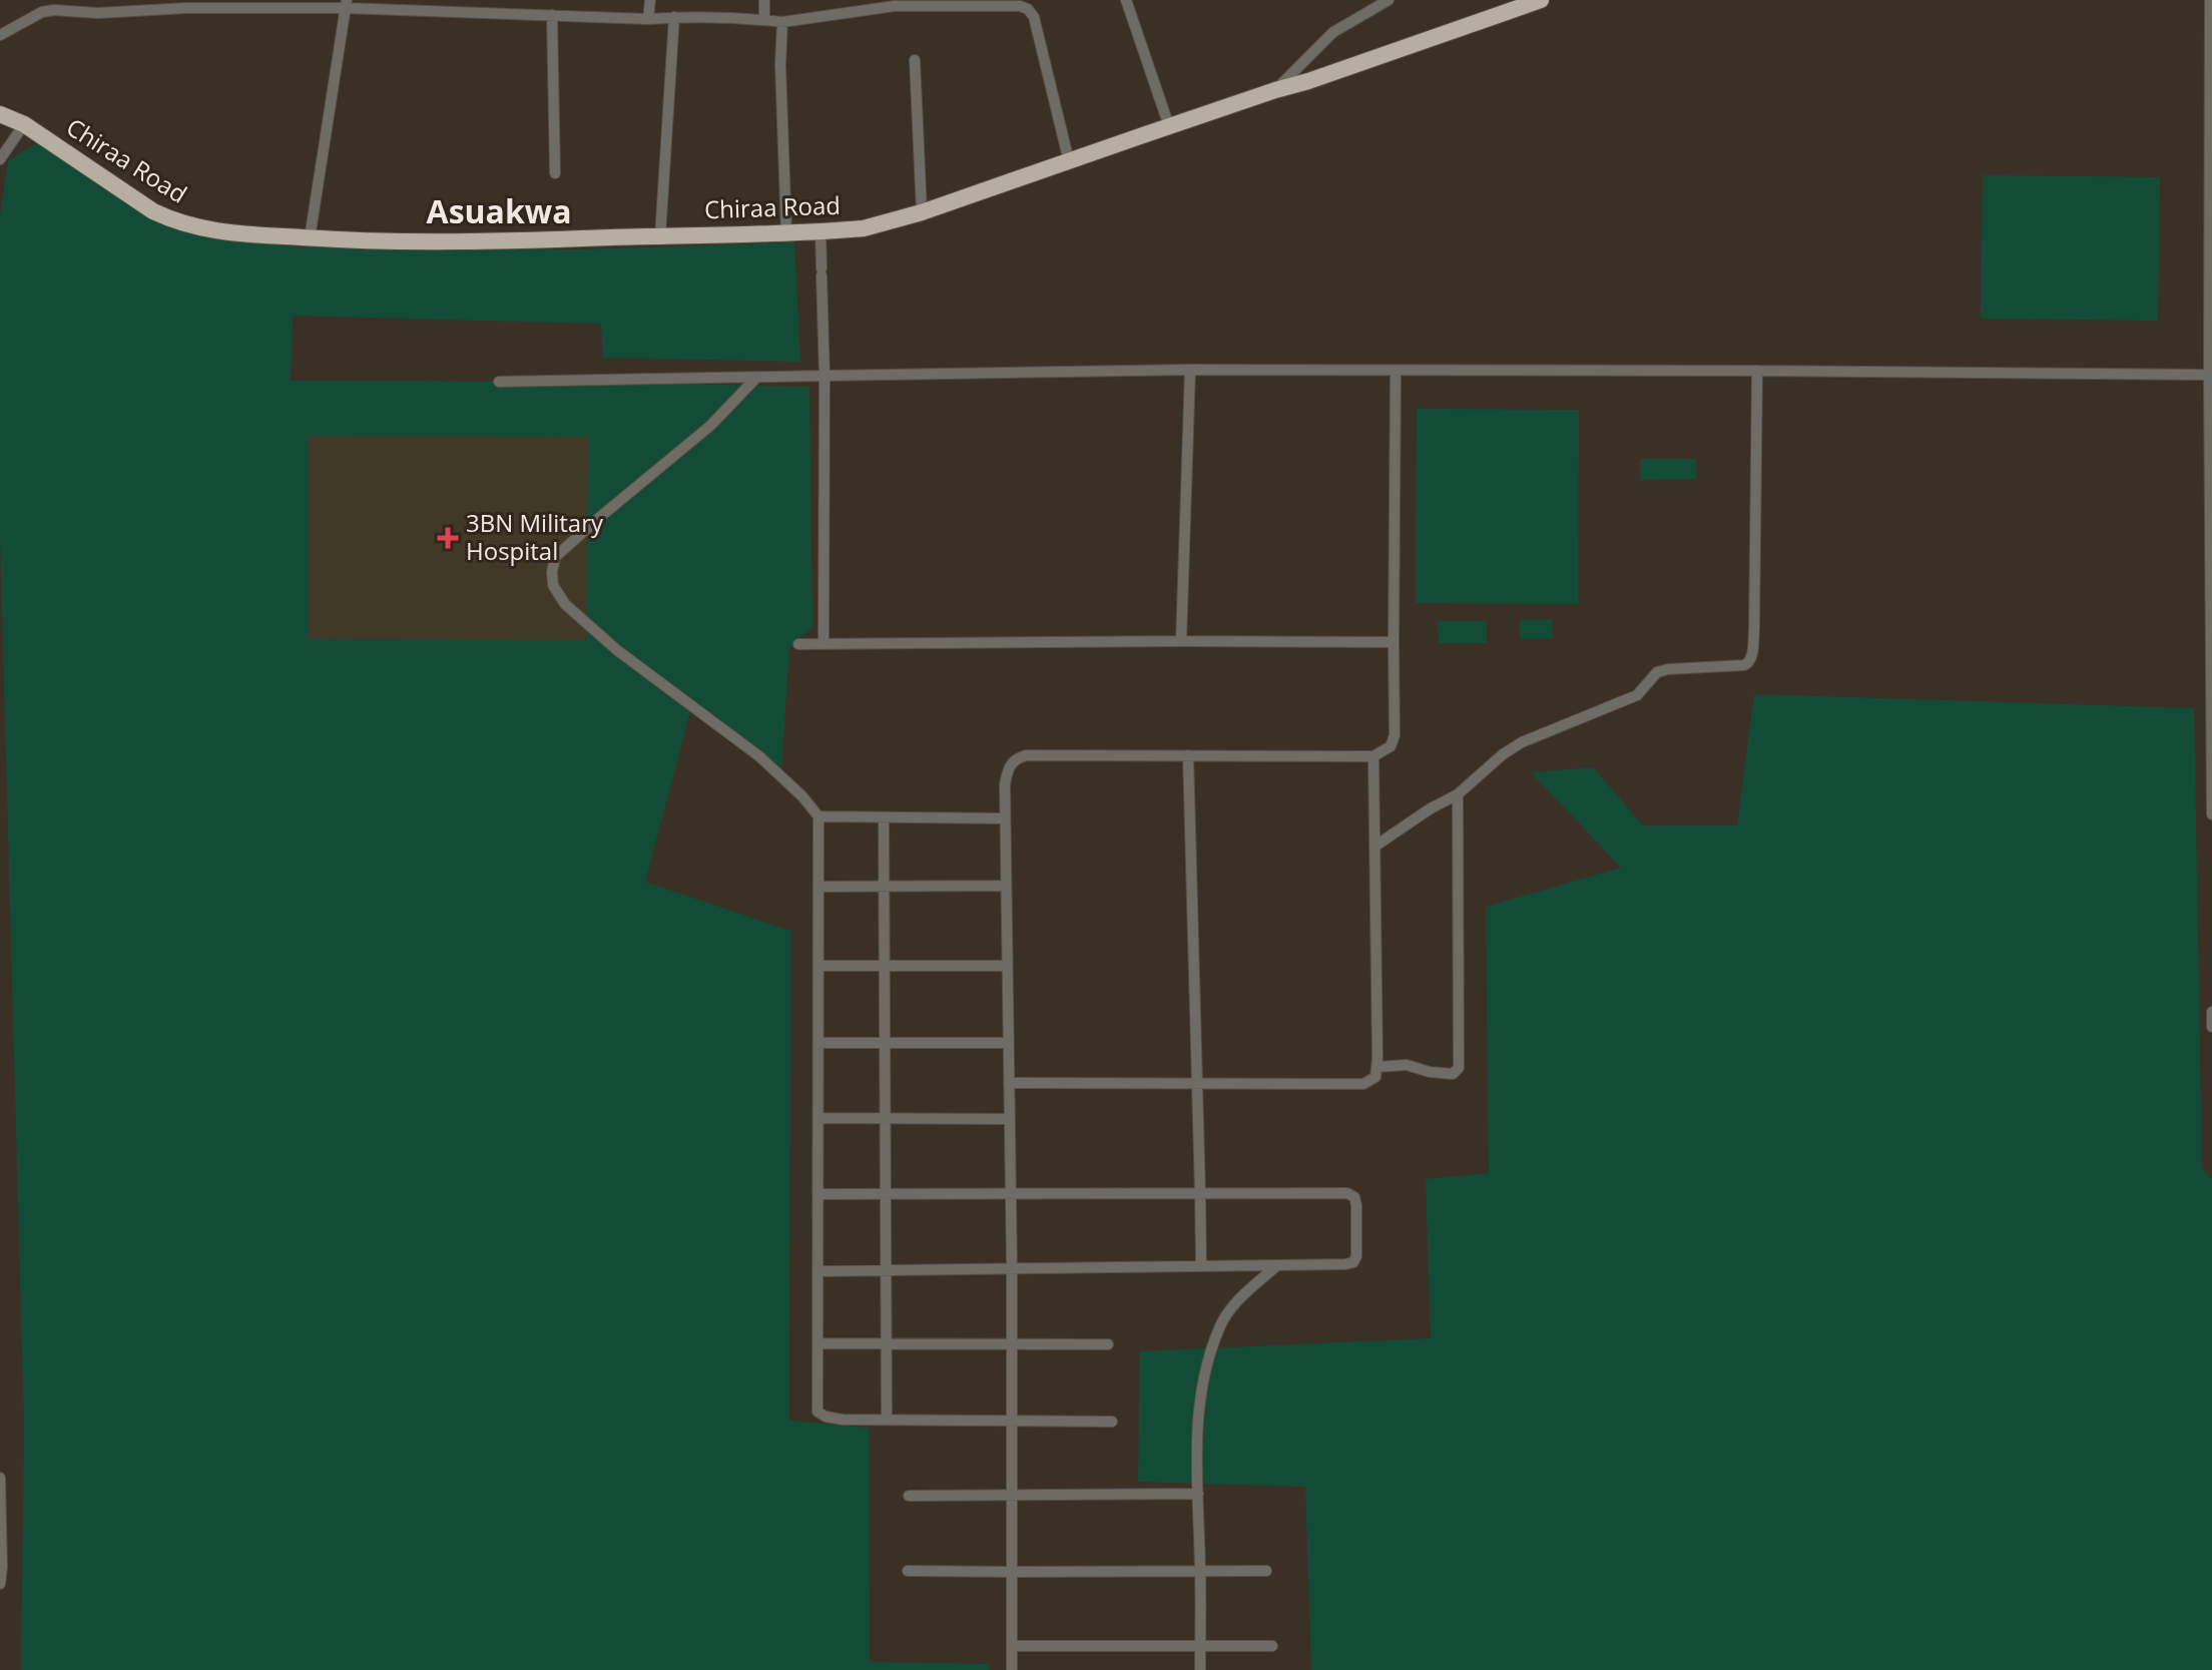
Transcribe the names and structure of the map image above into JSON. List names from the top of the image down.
{
  "streets": {
    "highway": ["Chiraa Road"]
  },
  "districts": ["Asuakwa"],
  "places": {
    "health": ["3BN Military Hospital"]
  }
}
